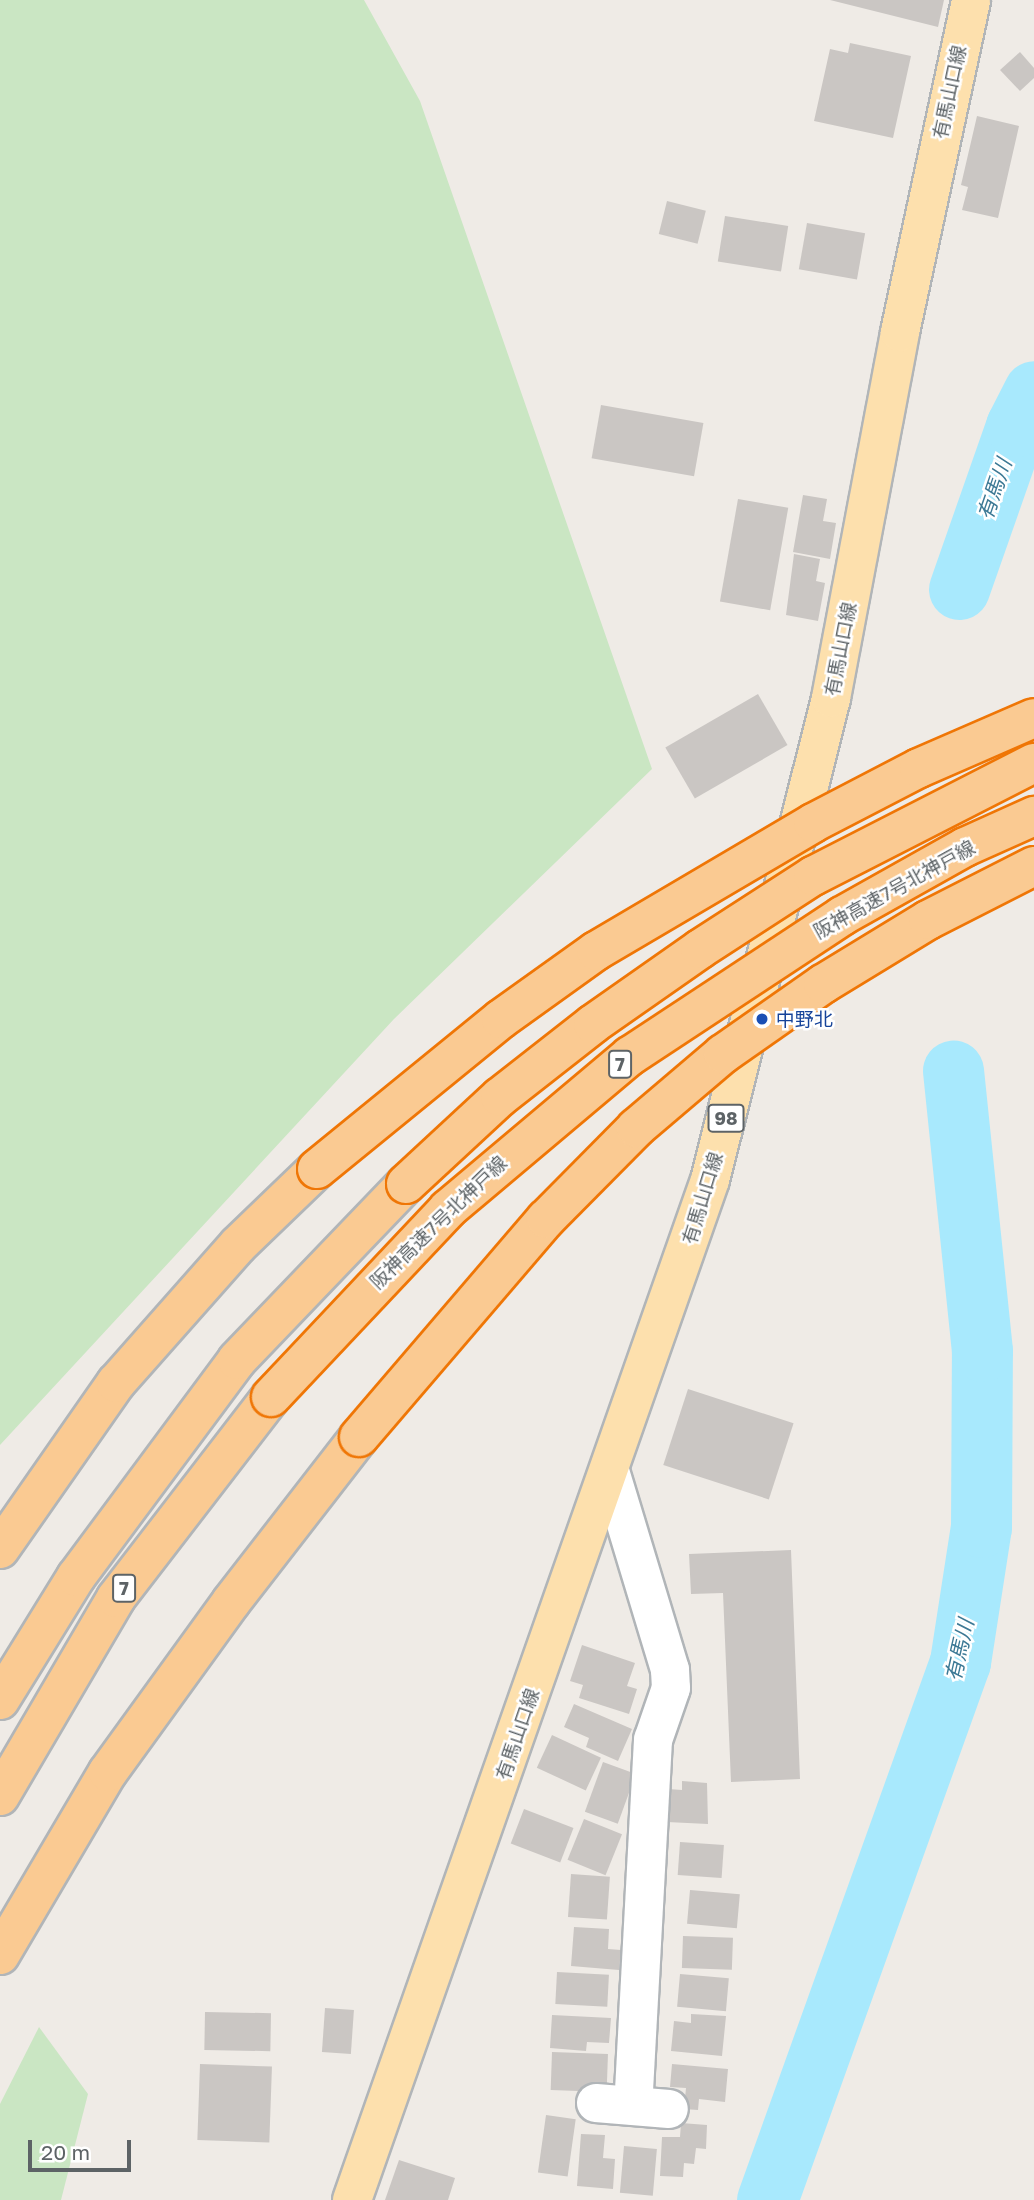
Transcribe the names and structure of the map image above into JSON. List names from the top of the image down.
{
  "streets": {
    "highway": ["阪神高速7号北神戸線", "7"],
    "main road": ["有馬山口線", "98"]
  },
  "water": ["有馬川"],
  "places": ["中野北"],
  "scale_bar": "20 m"
}
